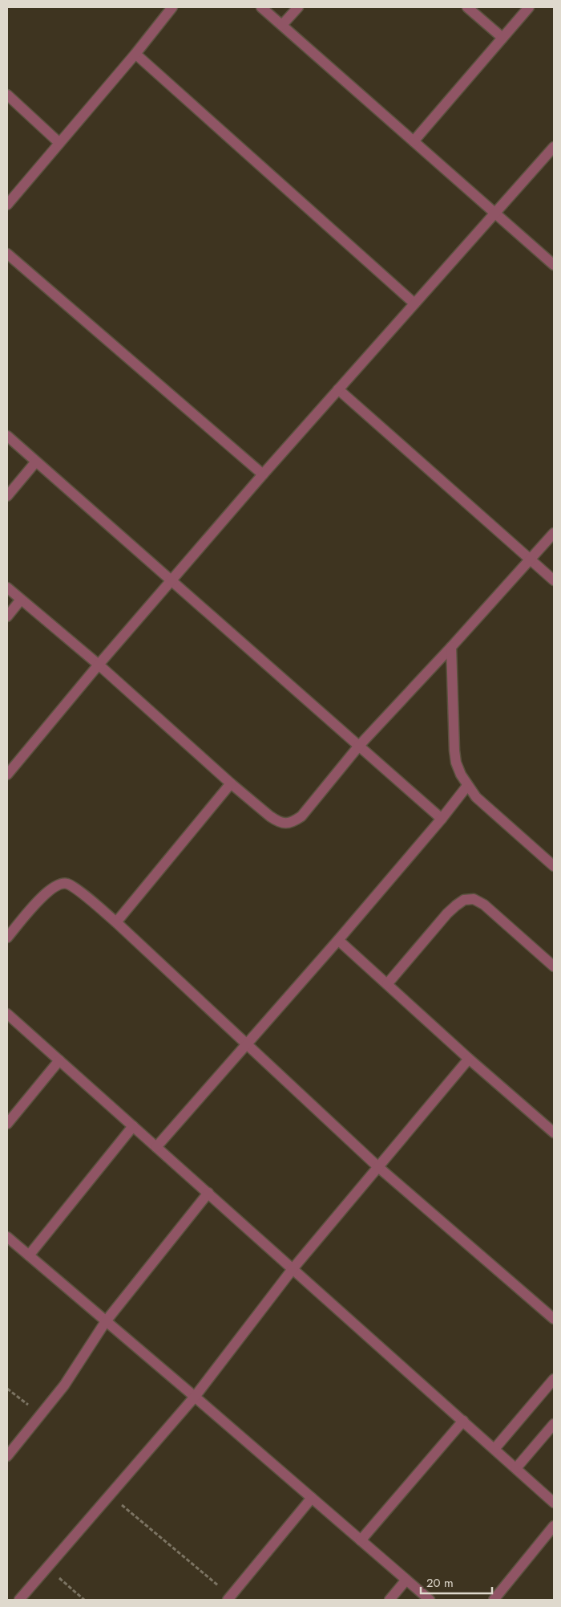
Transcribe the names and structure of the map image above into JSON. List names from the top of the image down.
{
  "scale_bar": "20 m"
}
